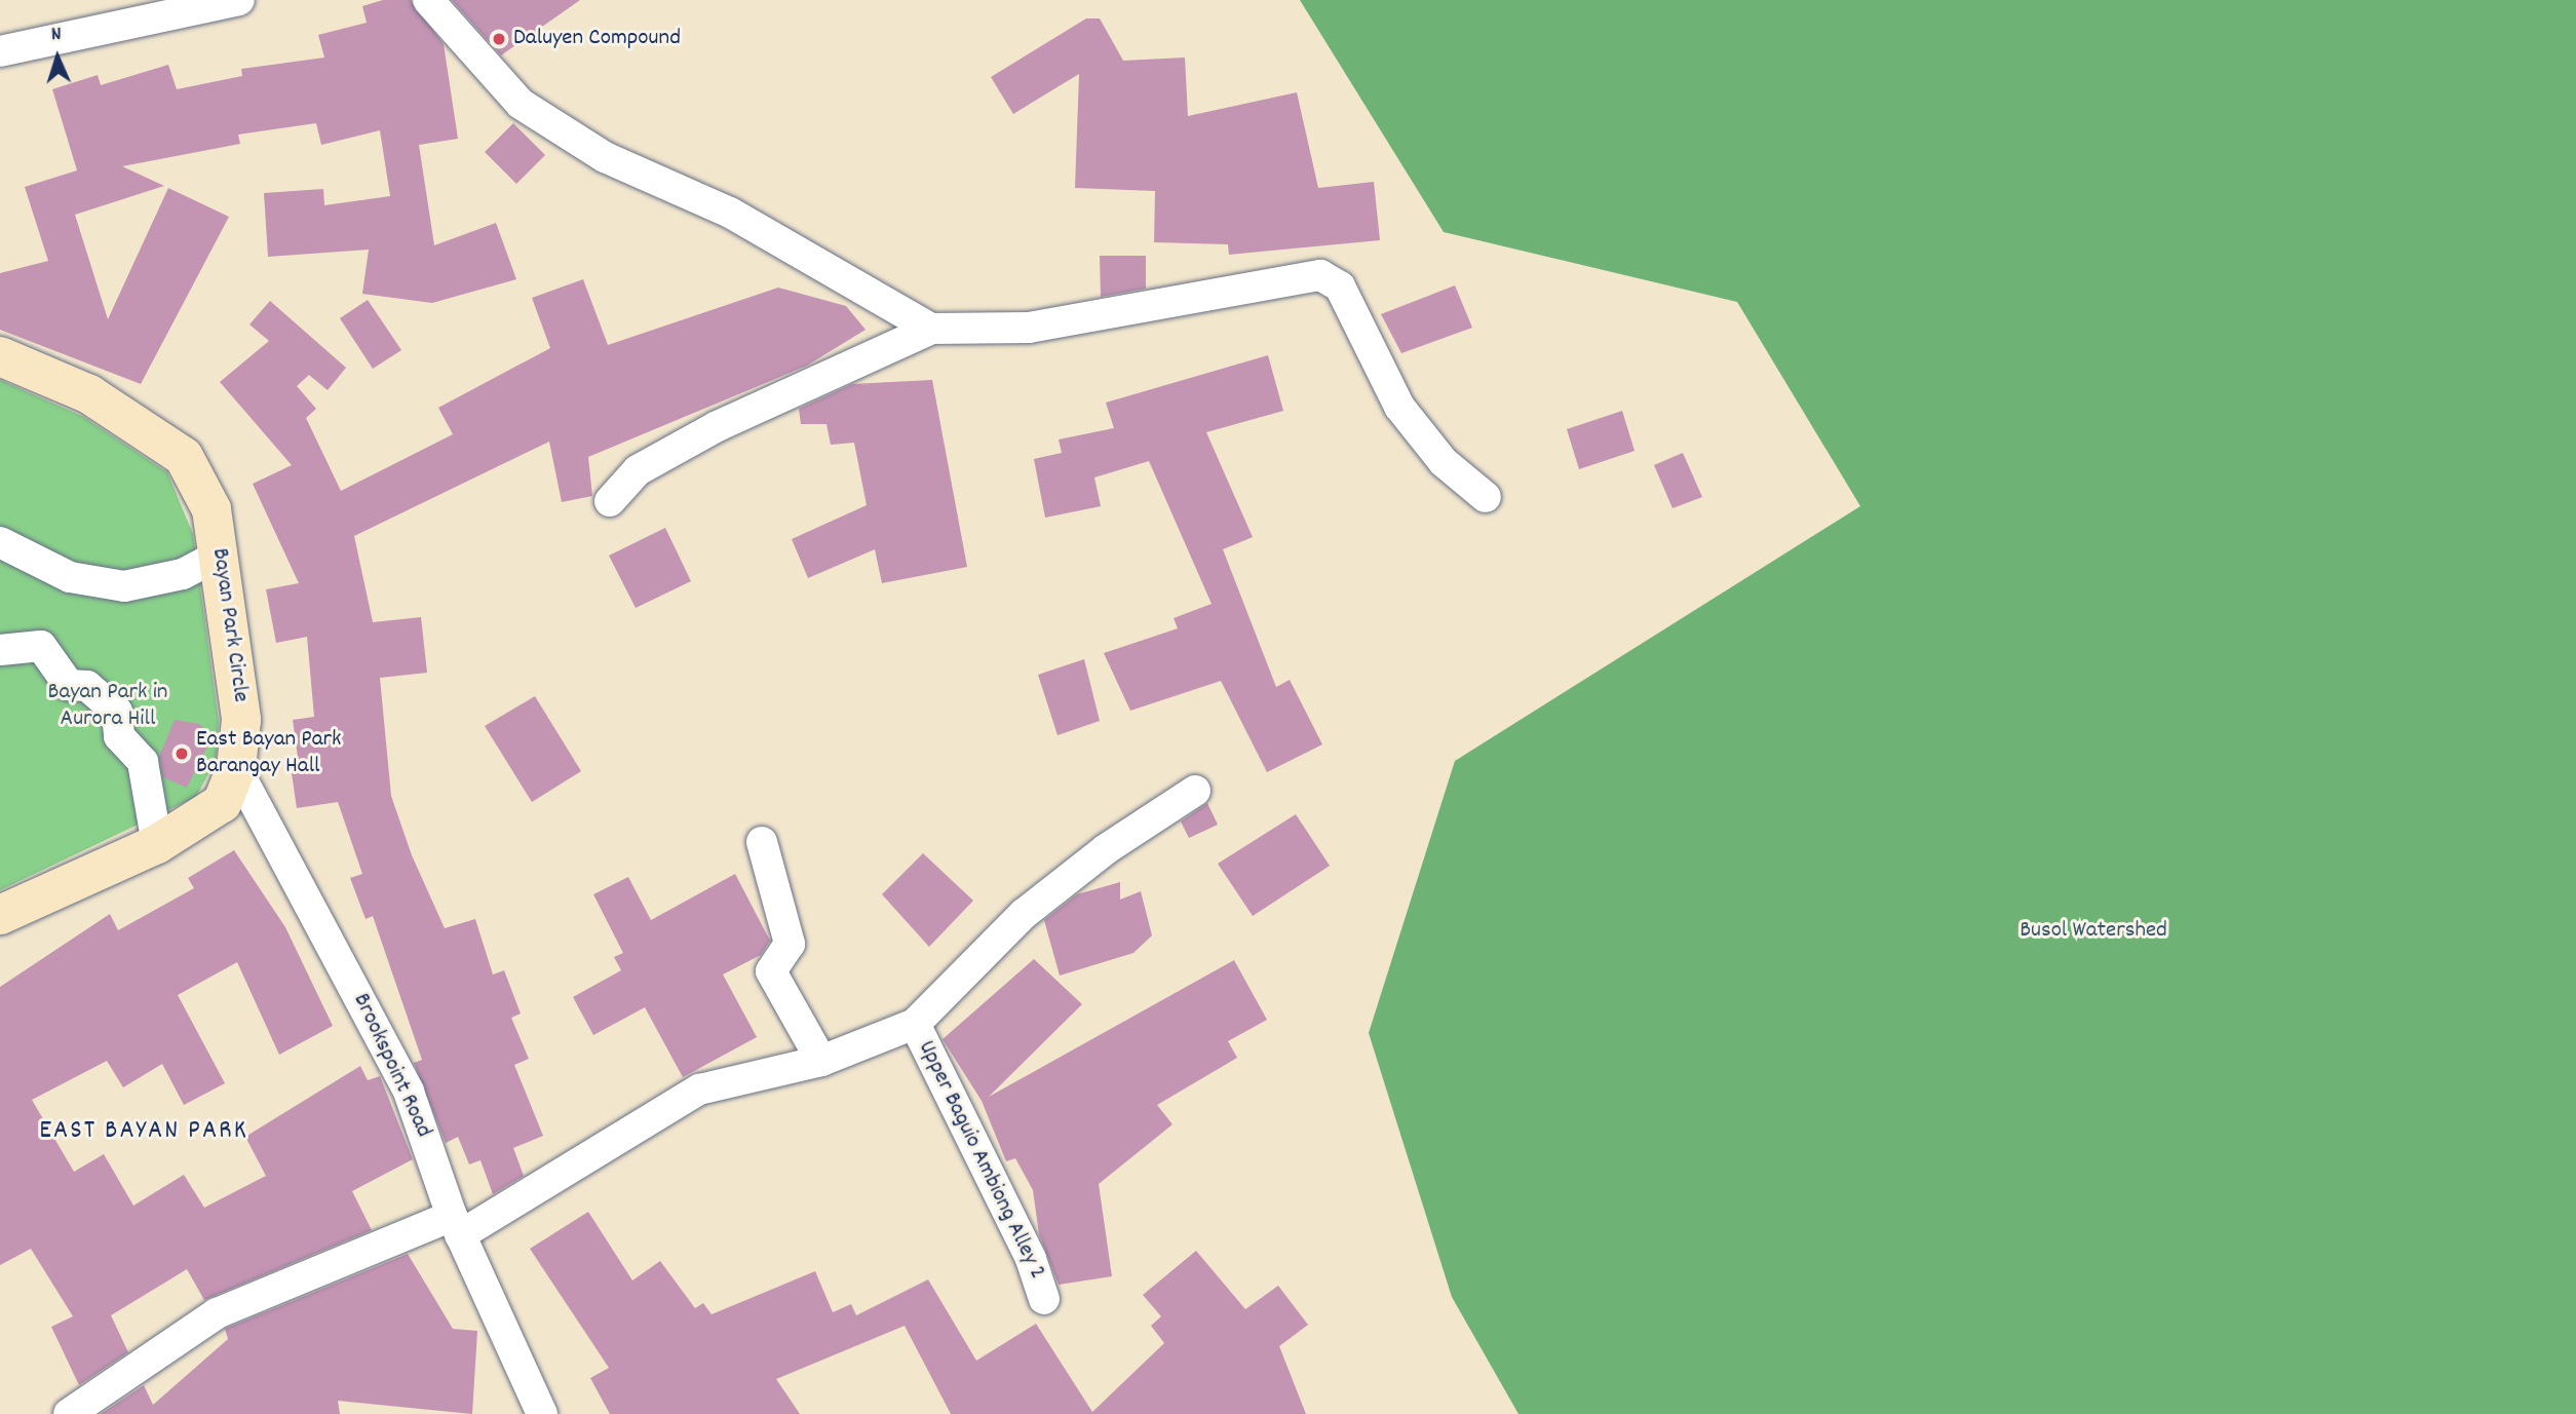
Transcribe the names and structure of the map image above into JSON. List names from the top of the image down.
{
  "streets": {
    "street": ["Bayan Park Circle", "Brookspoint Road", "Upper Baguio Ambiong Alley 2"]
  },
  "crossings": [
    ["Bayan Park Circle", "Brookspoint Road"]
  ],
  "districts": ["EAST BAYAN PARK"],
  "parks": ["Bayan Park in Aurora Hill", "Busol Watershed"],
  "places": ["Daluyen Compound", "East Bayan Park Barangay Hall"],
  "north": "top"
}
